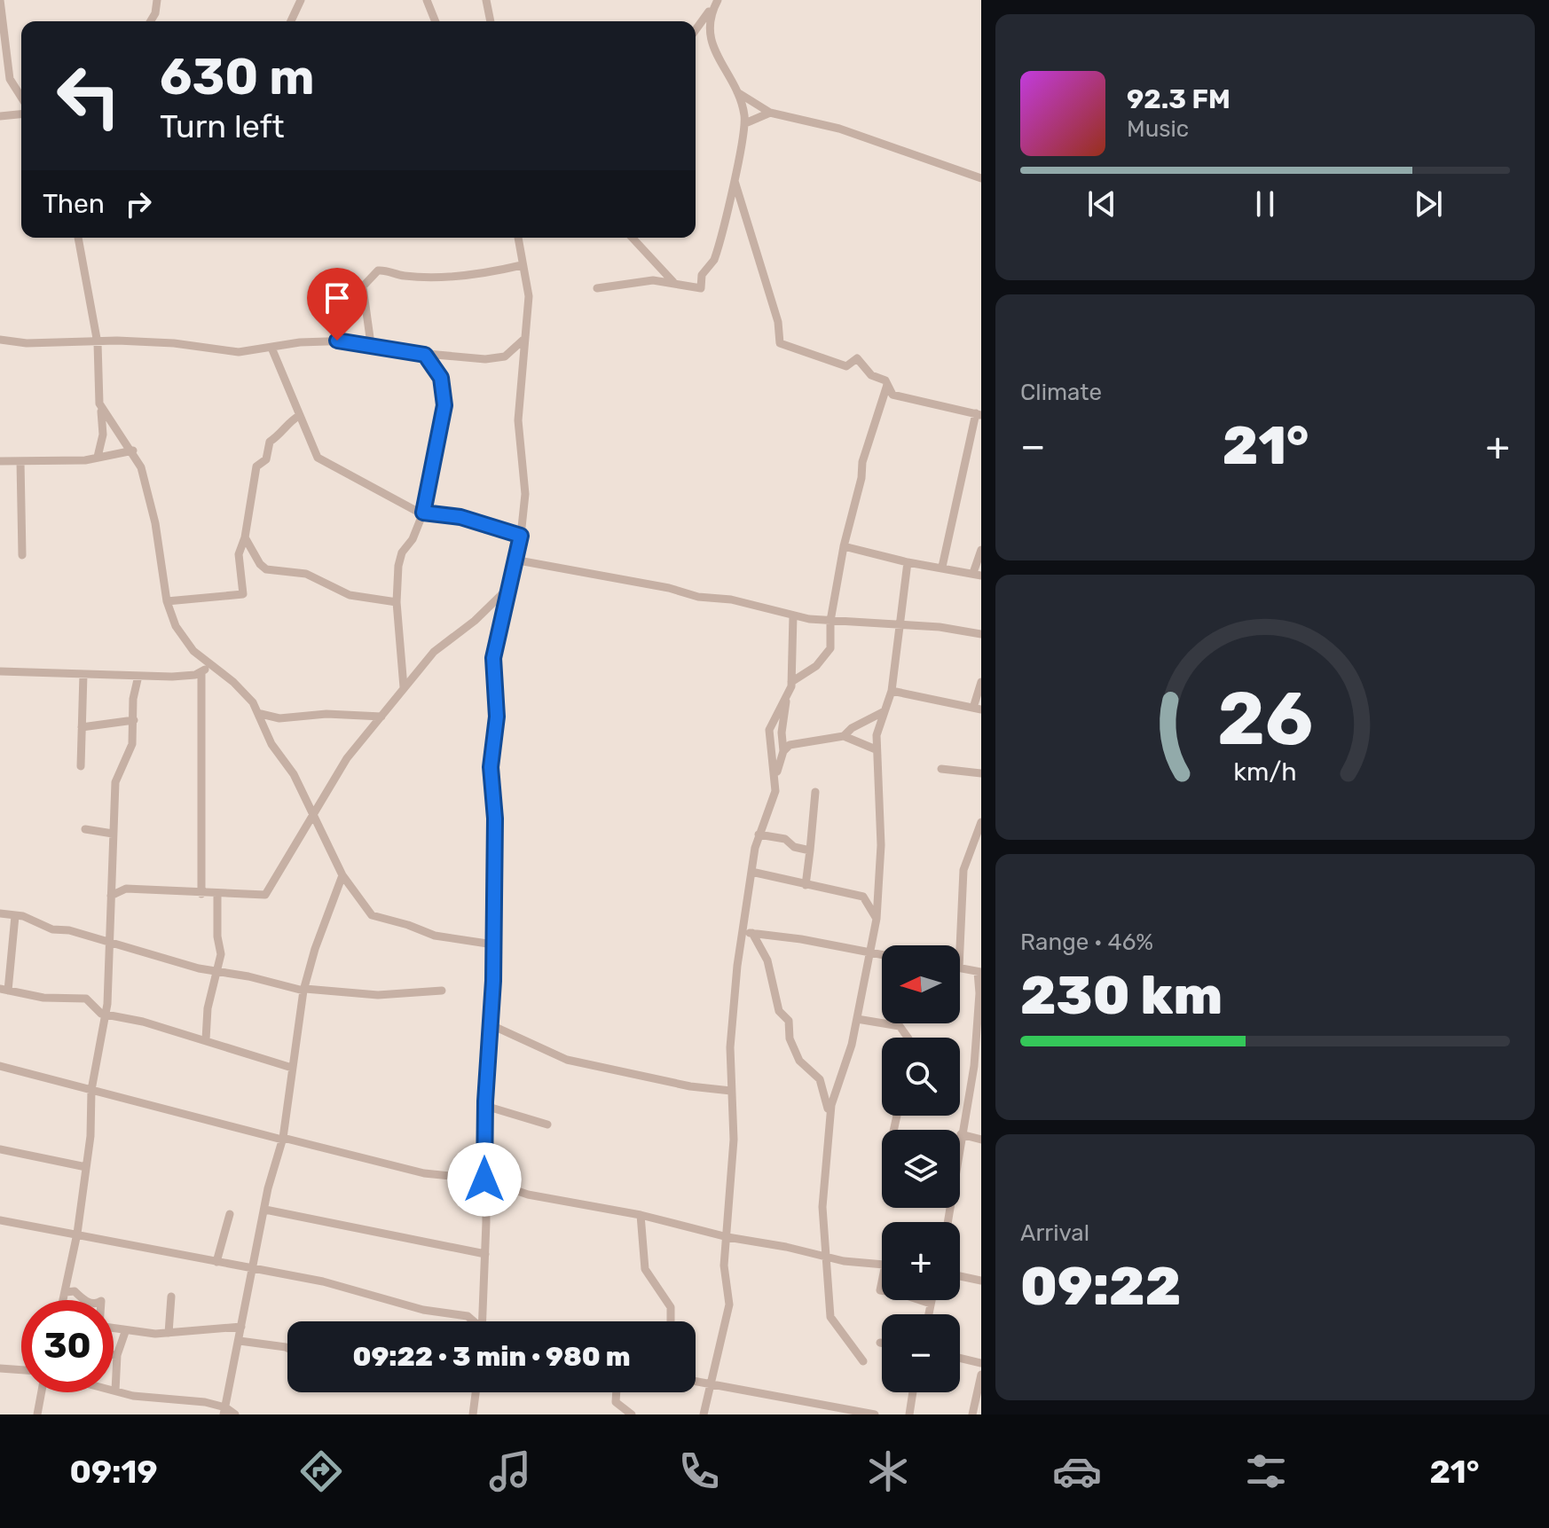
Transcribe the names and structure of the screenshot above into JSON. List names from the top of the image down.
{
  "north": "left",
  "page": {
    "turn": ["630 m", "Turn left"],
    "song": ["92.3 FM", "Music"],
    "then": "Then",
    "tile": [
      "Climate",
      ["Range · 46%", "230 km"],
      ["Arrival", "09:22"]
    ],
    "heat": ["−", "21°", "+"],
    "map_buttons": ["+", "−"],
    "limit": "30",
    "trip": "09:22 · 3 min · 980 m",
    "tabs": ["09:19", "21°"],
    "gauge": ["26", "km/h"]
  }
}
